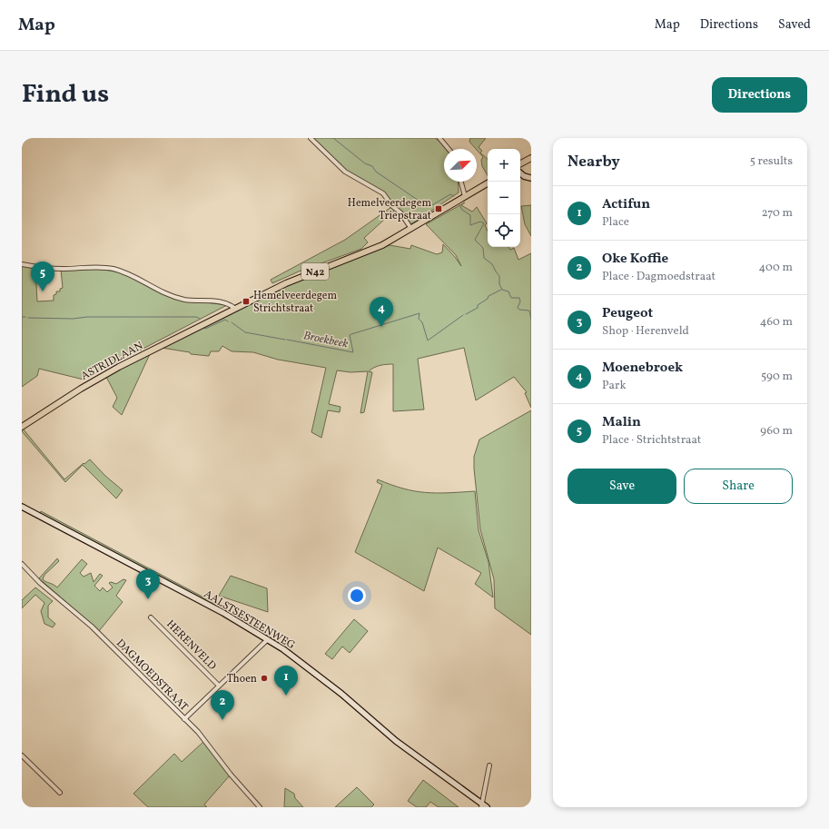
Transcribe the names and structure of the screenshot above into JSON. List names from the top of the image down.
{
  "streets": {
    "main road": ["N42", "ASTRIDLAAN", "AALSTSESTEENWEG"],
    "street": ["HERENVELD", "DAGMOEDSTRAAT"]
  },
  "crossings": [
    ["N42", "ASTRIDLAAN"],
    ["AALSTSESTEENWEG", "HERENVELD"],
    ["HERENVELD", "DAGMOEDSTRAAT"]
  ],
  "water": ["Broekbeek"],
  "places": {
    "transit": ["Hemelveerdegem Triepstraat", "Hemelveerdegem Strichtstraat"],
    "other": ["Thoen"]
  },
  "north": "top right",
  "page": {
    "header": "Map",
    "nav": ["Map", "Directions", "Saved"],
    "title": "Find us",
    "buttons": [
      "Directions",
      ["Save", "Share"]
    ],
    "heading": ["Nearby", "5 results"],
    "map_buttons": ["+", "−"],
    "list": [
      {
        "mark": "1",
        "name": "Actifun",
        "note": "Place",
        "value": "270 m"
      },
      {
        "mark": "2",
        "name": "Oke Koffie",
        "note": "Place · Dagmoedstraat",
        "value": "400 m"
      },
      {
        "mark": "3",
        "name": "Peugeot",
        "note": "Shop · Herenveld",
        "value": "460 m"
      },
      {
        "mark": "4",
        "name": "Moenebroek",
        "note": "Park",
        "value": "590 m"
      },
      {
        "mark": "5",
        "name": "Malin",
        "note": "Place · Strichtstraat",
        "value": "960 m"
      }
    ],
    "pins": [
      "5",
      "4",
      "3",
      "1",
      "2"
    ]
  }
}
